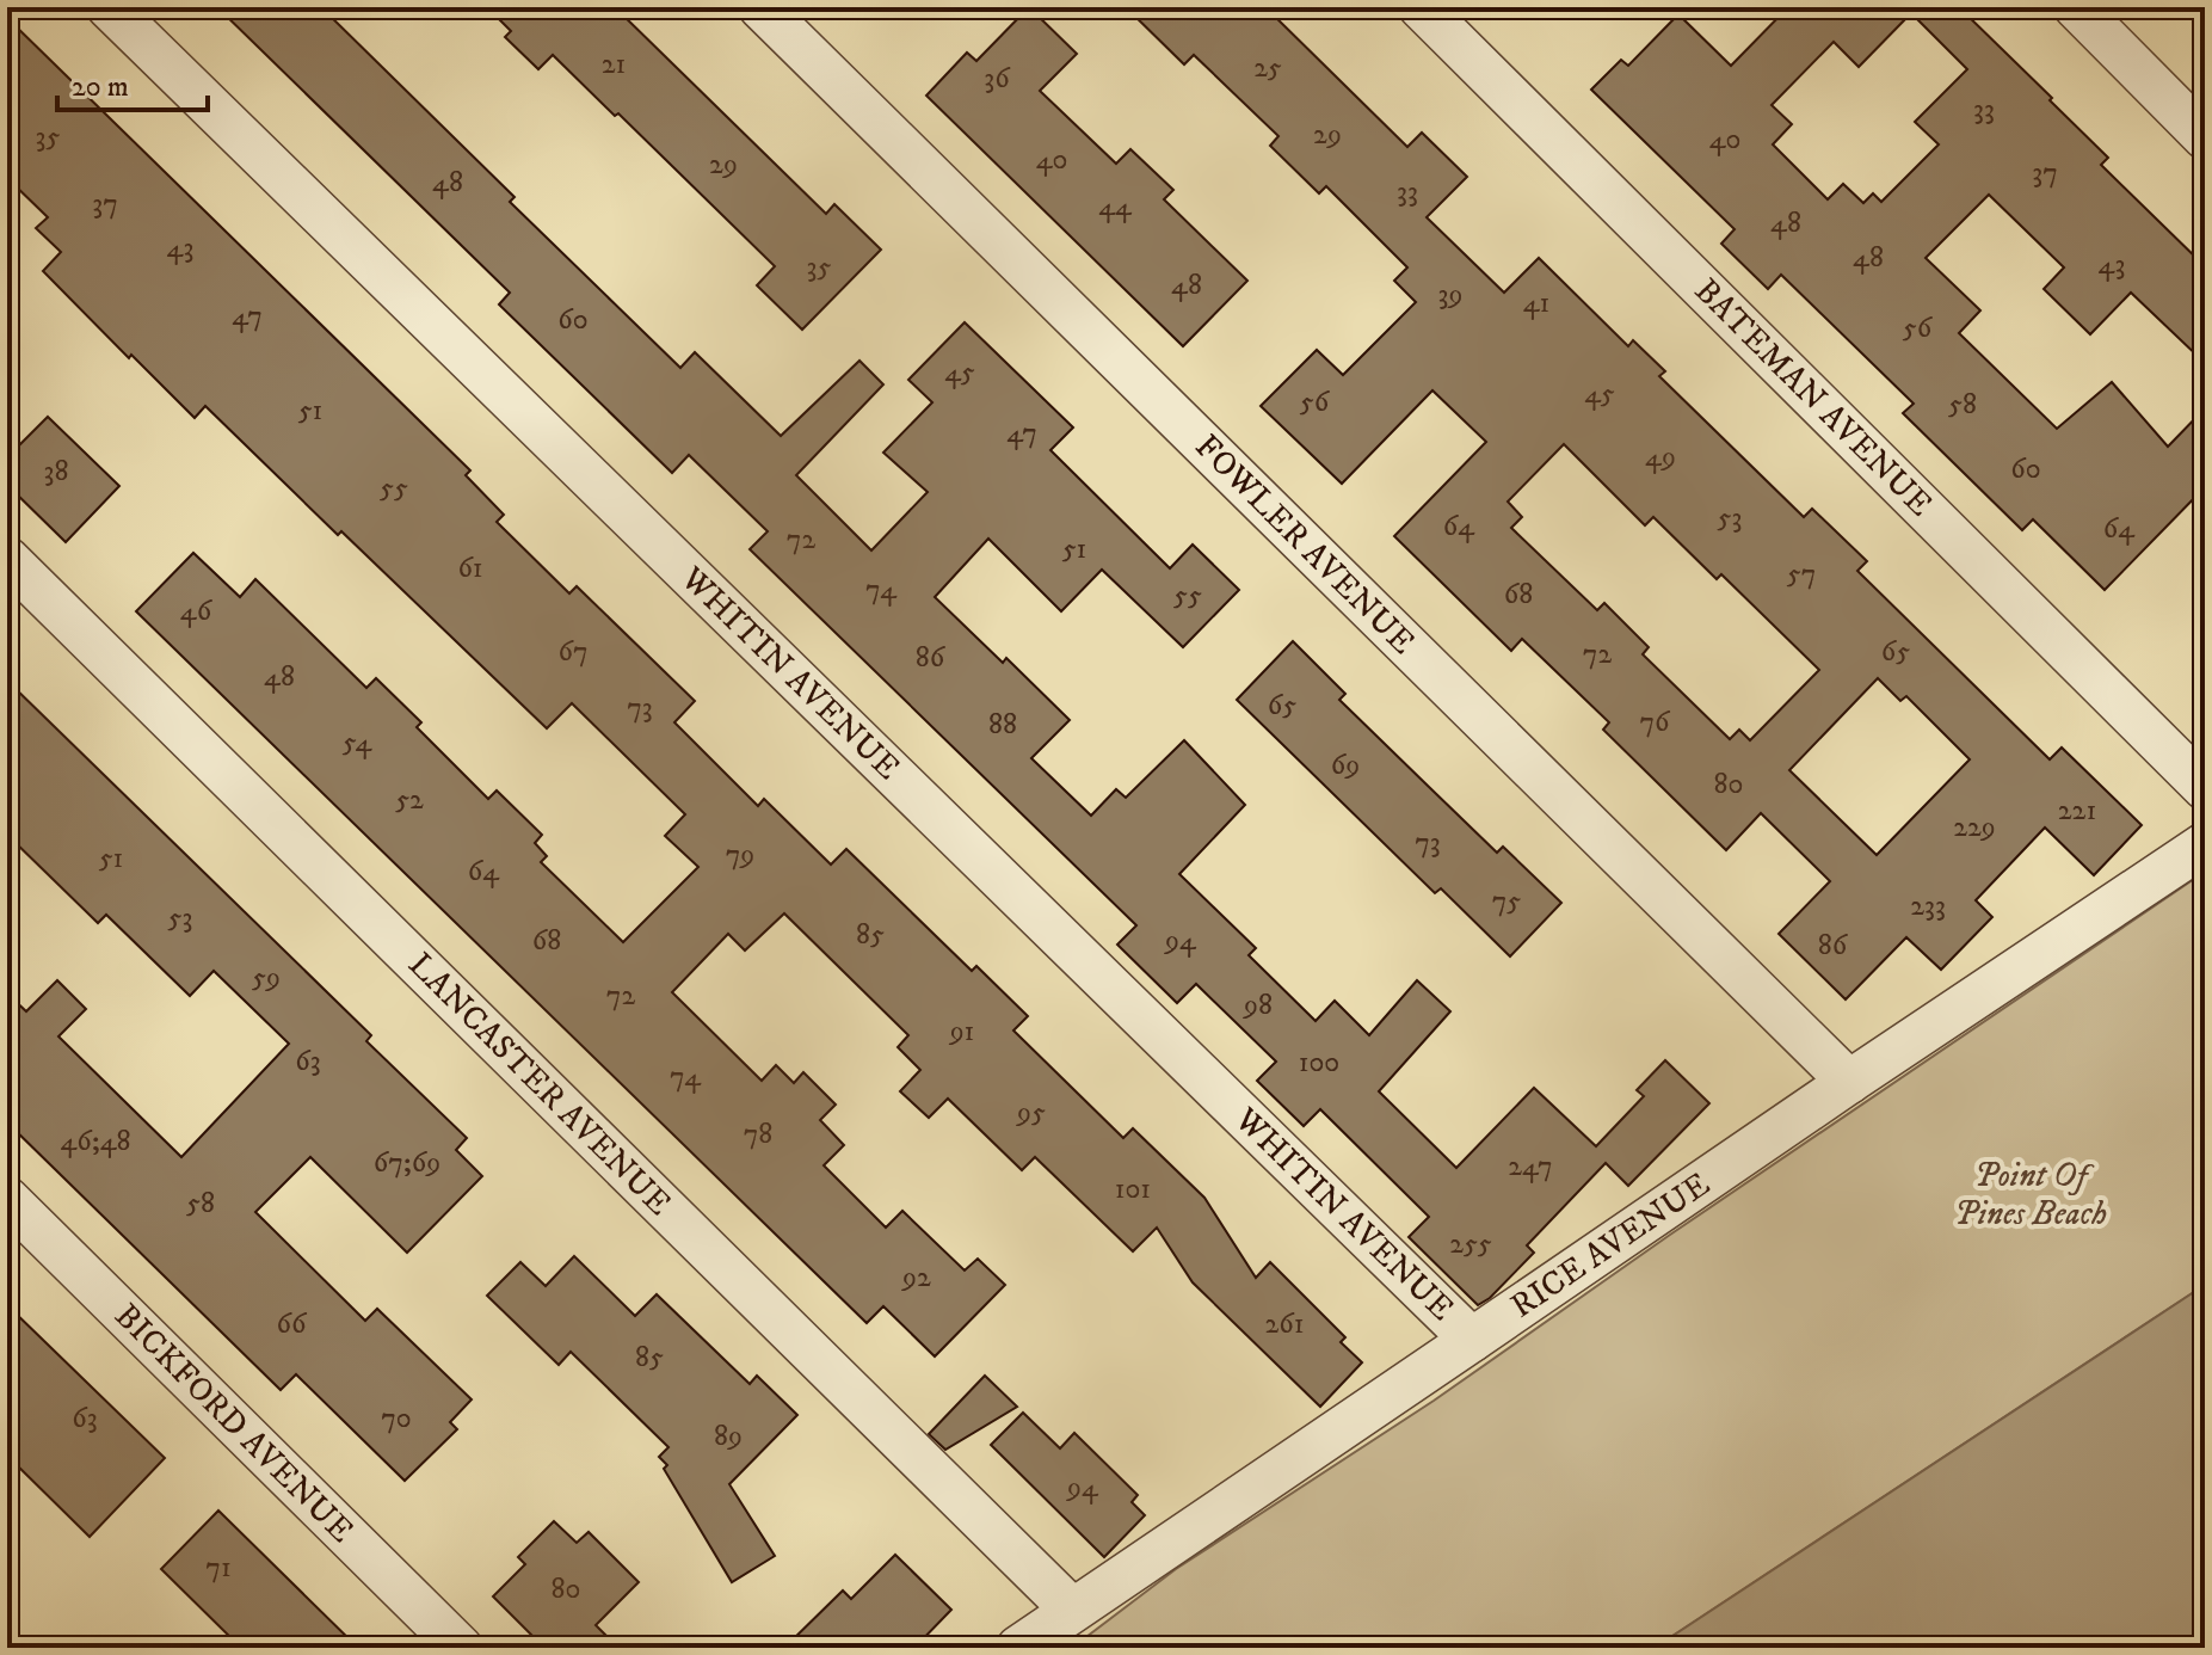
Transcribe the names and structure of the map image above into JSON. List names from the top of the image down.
{
  "streets": {
    "street": [
      "BATEMAN AVENUE",
      "FOWLER AVENUE",
      "WHITIN AVENUE",
      "LANCASTER AVENUE",
      "RICE AVENUE",
      "BICKFORD AVENUE"
    ]
  },
  "crossings": [
    ["FOWLER AVENUE", "RICE AVENUE"],
    ["WHITIN AVENUE", "RICE AVENUE"],
    ["LANCASTER AVENUE", "RICE AVENUE"]
  ],
  "parks": ["Point Of Pines Beach"],
  "house_numbers": [
    "21",
    "25",
    "36",
    "33",
    "29",
    "35",
    "40",
    "40",
    "29",
    "37",
    "48",
    "33",
    "37",
    "44",
    "48",
    "43",
    "48",
    "43",
    "35",
    "48",
    "39",
    "41",
    "47",
    "60",
    "56",
    "45",
    "45",
    "56",
    "58",
    "51",
    "47",
    "49",
    "60",
    "38",
    "55",
    "53",
    "64",
    "64",
    "72",
    "51",
    "61",
    "57",
    "74",
    "68",
    "55",
    "46",
    "67",
    "65",
    "72",
    "86",
    "48",
    "65",
    "73",
    "76",
    "88",
    "54",
    "69",
    "80",
    "52",
    "221",
    "229",
    "73",
    "79",
    "51",
    "64",
    "75",
    "233",
    "53",
    "85",
    "68",
    "94",
    "86",
    "59",
    "72",
    "98",
    "91",
    "63",
    "100",
    "74",
    "95",
    "78",
    "46;48",
    "67;69",
    "247",
    "101",
    "58",
    "255",
    "92",
    "66",
    "261",
    "85",
    "63",
    "70",
    "89",
    "94",
    "71",
    "80"
  ],
  "scale_bar": "20 m"
}
